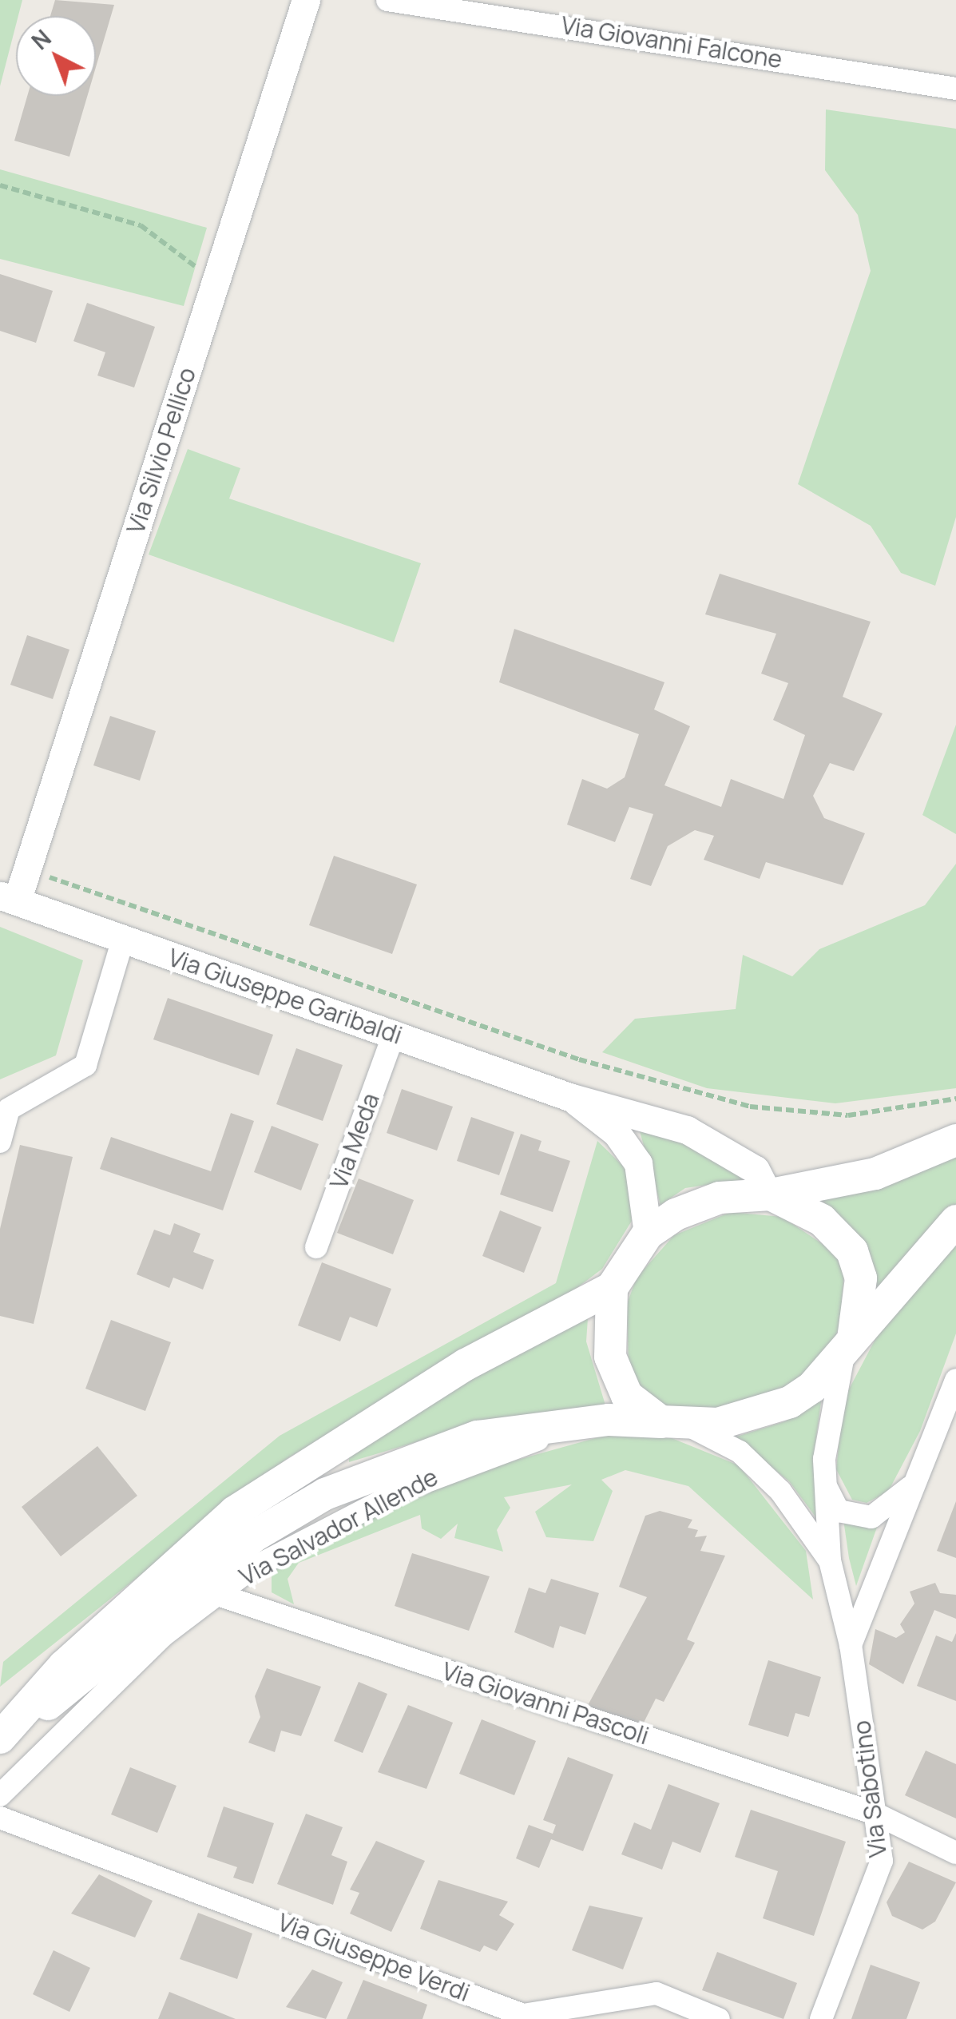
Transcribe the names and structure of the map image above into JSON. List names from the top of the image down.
{
  "streets": {
    "street": [
      "Via Giovanni Falcone",
      "Via Silvio Pellico",
      "Via Giuseppe Garibaldi",
      "Via Meda",
      "Via Salvador Allende",
      "Via Giovanni Pascoli",
      "Via Sabotino",
      "Via Giuseppe Verdi"
    ]
  },
  "crossings": [
    ["Via Silvio Pellico", "Via Giuseppe Garibaldi"],
    ["Via Giuseppe Garibaldi", "Via Meda"],
    ["Via Salvador Allende", "Via Giovanni Pascoli"],
    ["Via Giovanni Pascoli", "Via Sabotino"]
  ],
  "north": "top left"
}
